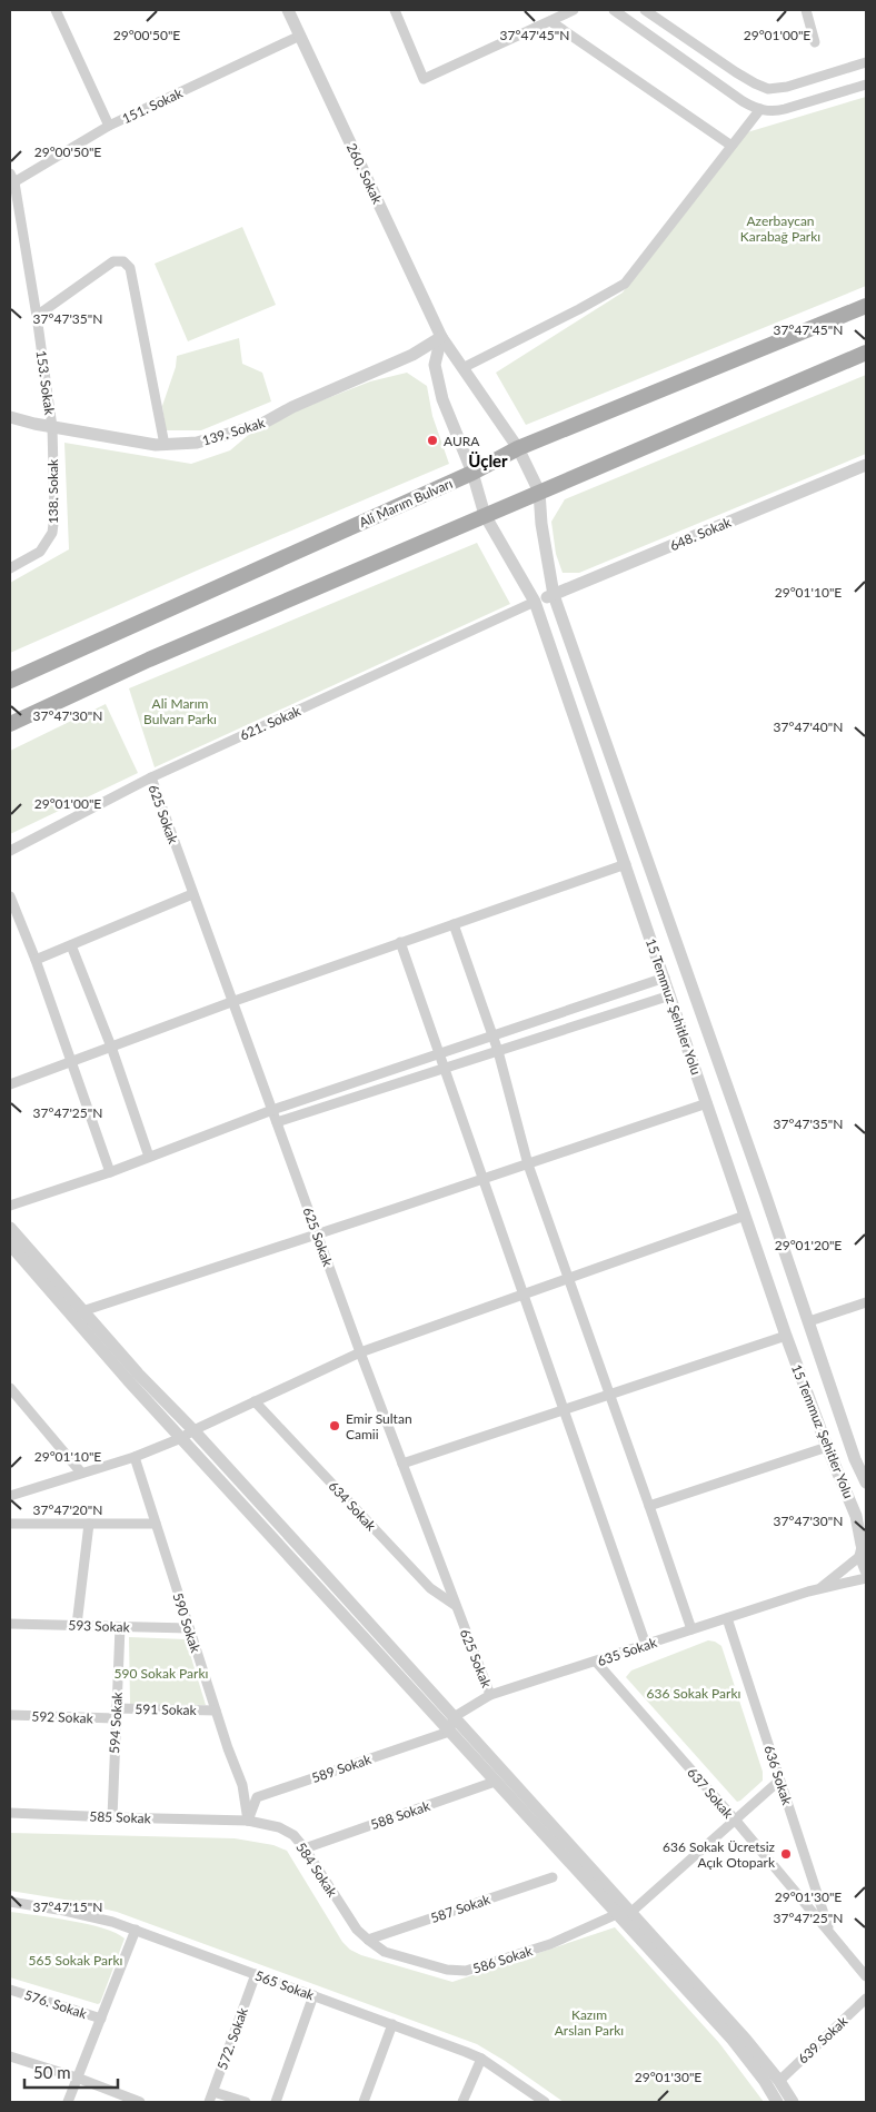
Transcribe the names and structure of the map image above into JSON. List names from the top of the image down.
{
  "streets": {
    "main road": ["Ali Marım Bulvarı"],
    "street": [
      "151. Sokak",
      "260. Sokak",
      "153. Sokak",
      "139. Sokak",
      "138. Sokak",
      "648. Sokak",
      "621. Sokak",
      "625 Sokak",
      "15 Temmuz Şehitler Yolu",
      "634 Sokak",
      "590 Sokak",
      "593 Sokak",
      "635 Sokak",
      "591 Sokak",
      "592 Sokak",
      "594 Sokak",
      "589 Sokak",
      "636 Sokak",
      "637 Sokak",
      "588 Sokak",
      "585 Sokak",
      "584 Sokak",
      "587 Sokak",
      "586 Sokak",
      "565 Sokak",
      "576. Sokak",
      "572. Sokak",
      "639 Sokak"
    ]
  },
  "crossings": [
    ["151. Sokak", "260. Sokak"],
    ["151. Sokak", "153. Sokak"],
    ["260. Sokak", "139. Sokak"],
    ["260. Sokak", "15 Temmuz Şehitler Yolu"],
    ["153. Sokak", "139. Sokak"],
    ["153. Sokak", "138. Sokak"],
    ["139. Sokak", "138. Sokak"],
    ["139. Sokak", "15 Temmuz Şehitler Yolu"],
    ["Ali Marım Bulvarı", "15 Temmuz Şehitler Yolu"],
    ["648. Sokak", "621. Sokak"],
    ["648. Sokak", "15 Temmuz Şehitler Yolu"],
    ["621. Sokak", "625 Sokak"],
    ["621. Sokak", "15 Temmuz Şehitler Yolu"],
    ["625 Sokak", "634 Sokak"],
    ["625 Sokak", "635 Sokak"],
    ["15 Temmuz Şehitler Yolu", "635 Sokak"],
    ["590 Sokak", "593 Sokak"],
    ["590 Sokak", "591 Sokak"],
    ["590 Sokak", "589 Sokak"],
    ["590 Sokak", "584 Sokak"],
    ["593 Sokak", "594 Sokak"],
    ["635 Sokak", "636 Sokak"],
    ["635 Sokak", "637 Sokak"],
    ["591 Sokak", "592 Sokak"],
    ["591 Sokak", "594 Sokak"],
    ["592 Sokak", "594 Sokak"],
    ["594 Sokak", "585 Sokak"],
    ["589 Sokak", "584 Sokak"],
    ["636 Sokak", "637 Sokak"],
    ["588 Sokak", "584 Sokak"],
    ["585 Sokak", "584 Sokak"],
    ["584 Sokak", "587 Sokak"],
    ["584 Sokak", "586 Sokak"],
    ["565 Sokak", "572. Sokak"]
  ],
  "districts": ["Üçler"],
  "parks": [
    "Azerbaycan Karabağ Parkı",
    "Ali Marım Bulvarı Parkı",
    "590 Sokak Parkı",
    "636 Sokak Parkı",
    "565 Sokak Parkı",
    "Kazım Arslan Parkı"
  ],
  "places": ["AURA", "Emir Sultan Camii", "636 Sokak Ücretsiz Açık Otopark"],
  "scale_bar": "50 m",
  "coordinates": [
    "37°47'45\"N",
    "29°00'50\"E",
    "29°01'00\"E",
    "37°47'35\"N",
    "29°01'10\"E",
    "37°47'30\"N",
    "37°47'40\"N",
    "37°47'25\"N",
    "29°01'20\"E",
    "37°47'20\"N",
    "29°01'30\"E",
    "37°47'15\"N"
  ]
}
